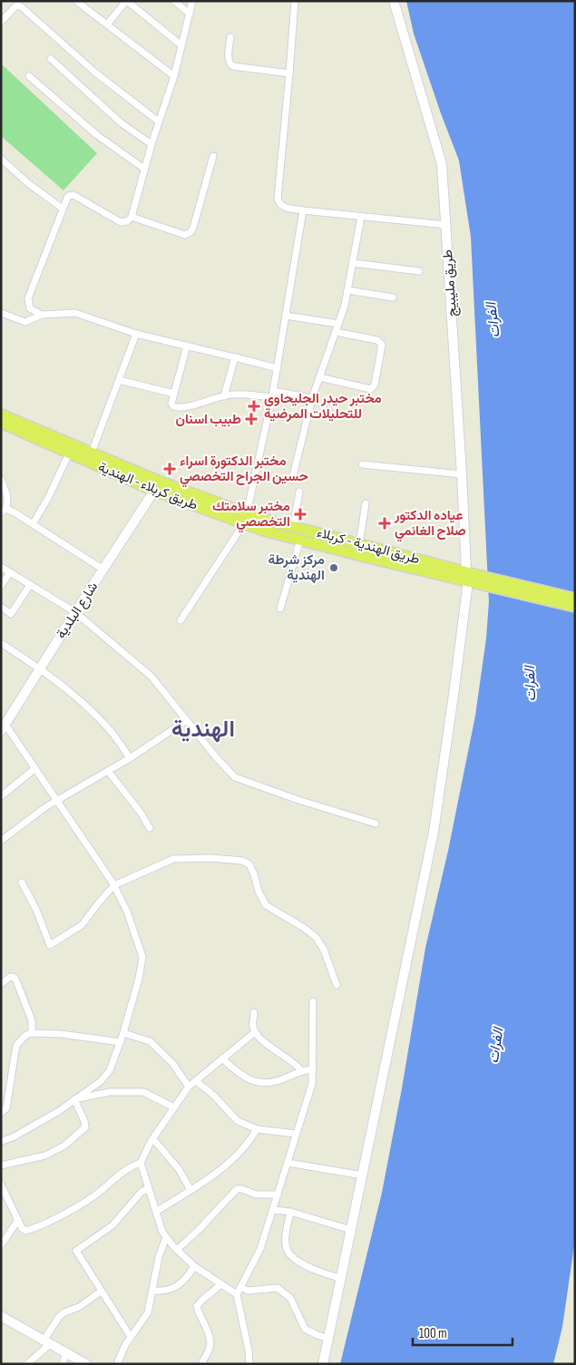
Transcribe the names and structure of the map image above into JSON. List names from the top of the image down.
{
  "streets": {
    "main road": [
      "طريق مليبيج",
      "طريق كربلاء - الهندية",
      "طريق الهندية - كربلاء",
      "شارع البلدية"
    ]
  },
  "crossings": [
    ["طريق مليبيج", "طريق كربلاء - الهندية"],
    ["طريق مليبيج", "طريق الهندية - كربلاء"],
    ["طريق كربلاء - الهندية", "طريق الهندية - كربلاء"],
    ["طريق كربلاء - الهندية", "شارع البلدية"]
  ],
  "districts": ["الهندية"],
  "water": ["الفرات"],
  "places": {
    "health": [
      "مختبر حيدر الجليحاوي للتحليلات المرضية",
      "طبيب اسنان",
      "مختبر الدكتورة اسراء حسين الجراح التخصصي",
      "مختبر سلامتك التخصصي",
      "عياده الدكتور صلاح الغانمي"
    ],
    "other": ["مركز شرطة الهندية"]
  },
  "scale_bar": "100 m"
}
